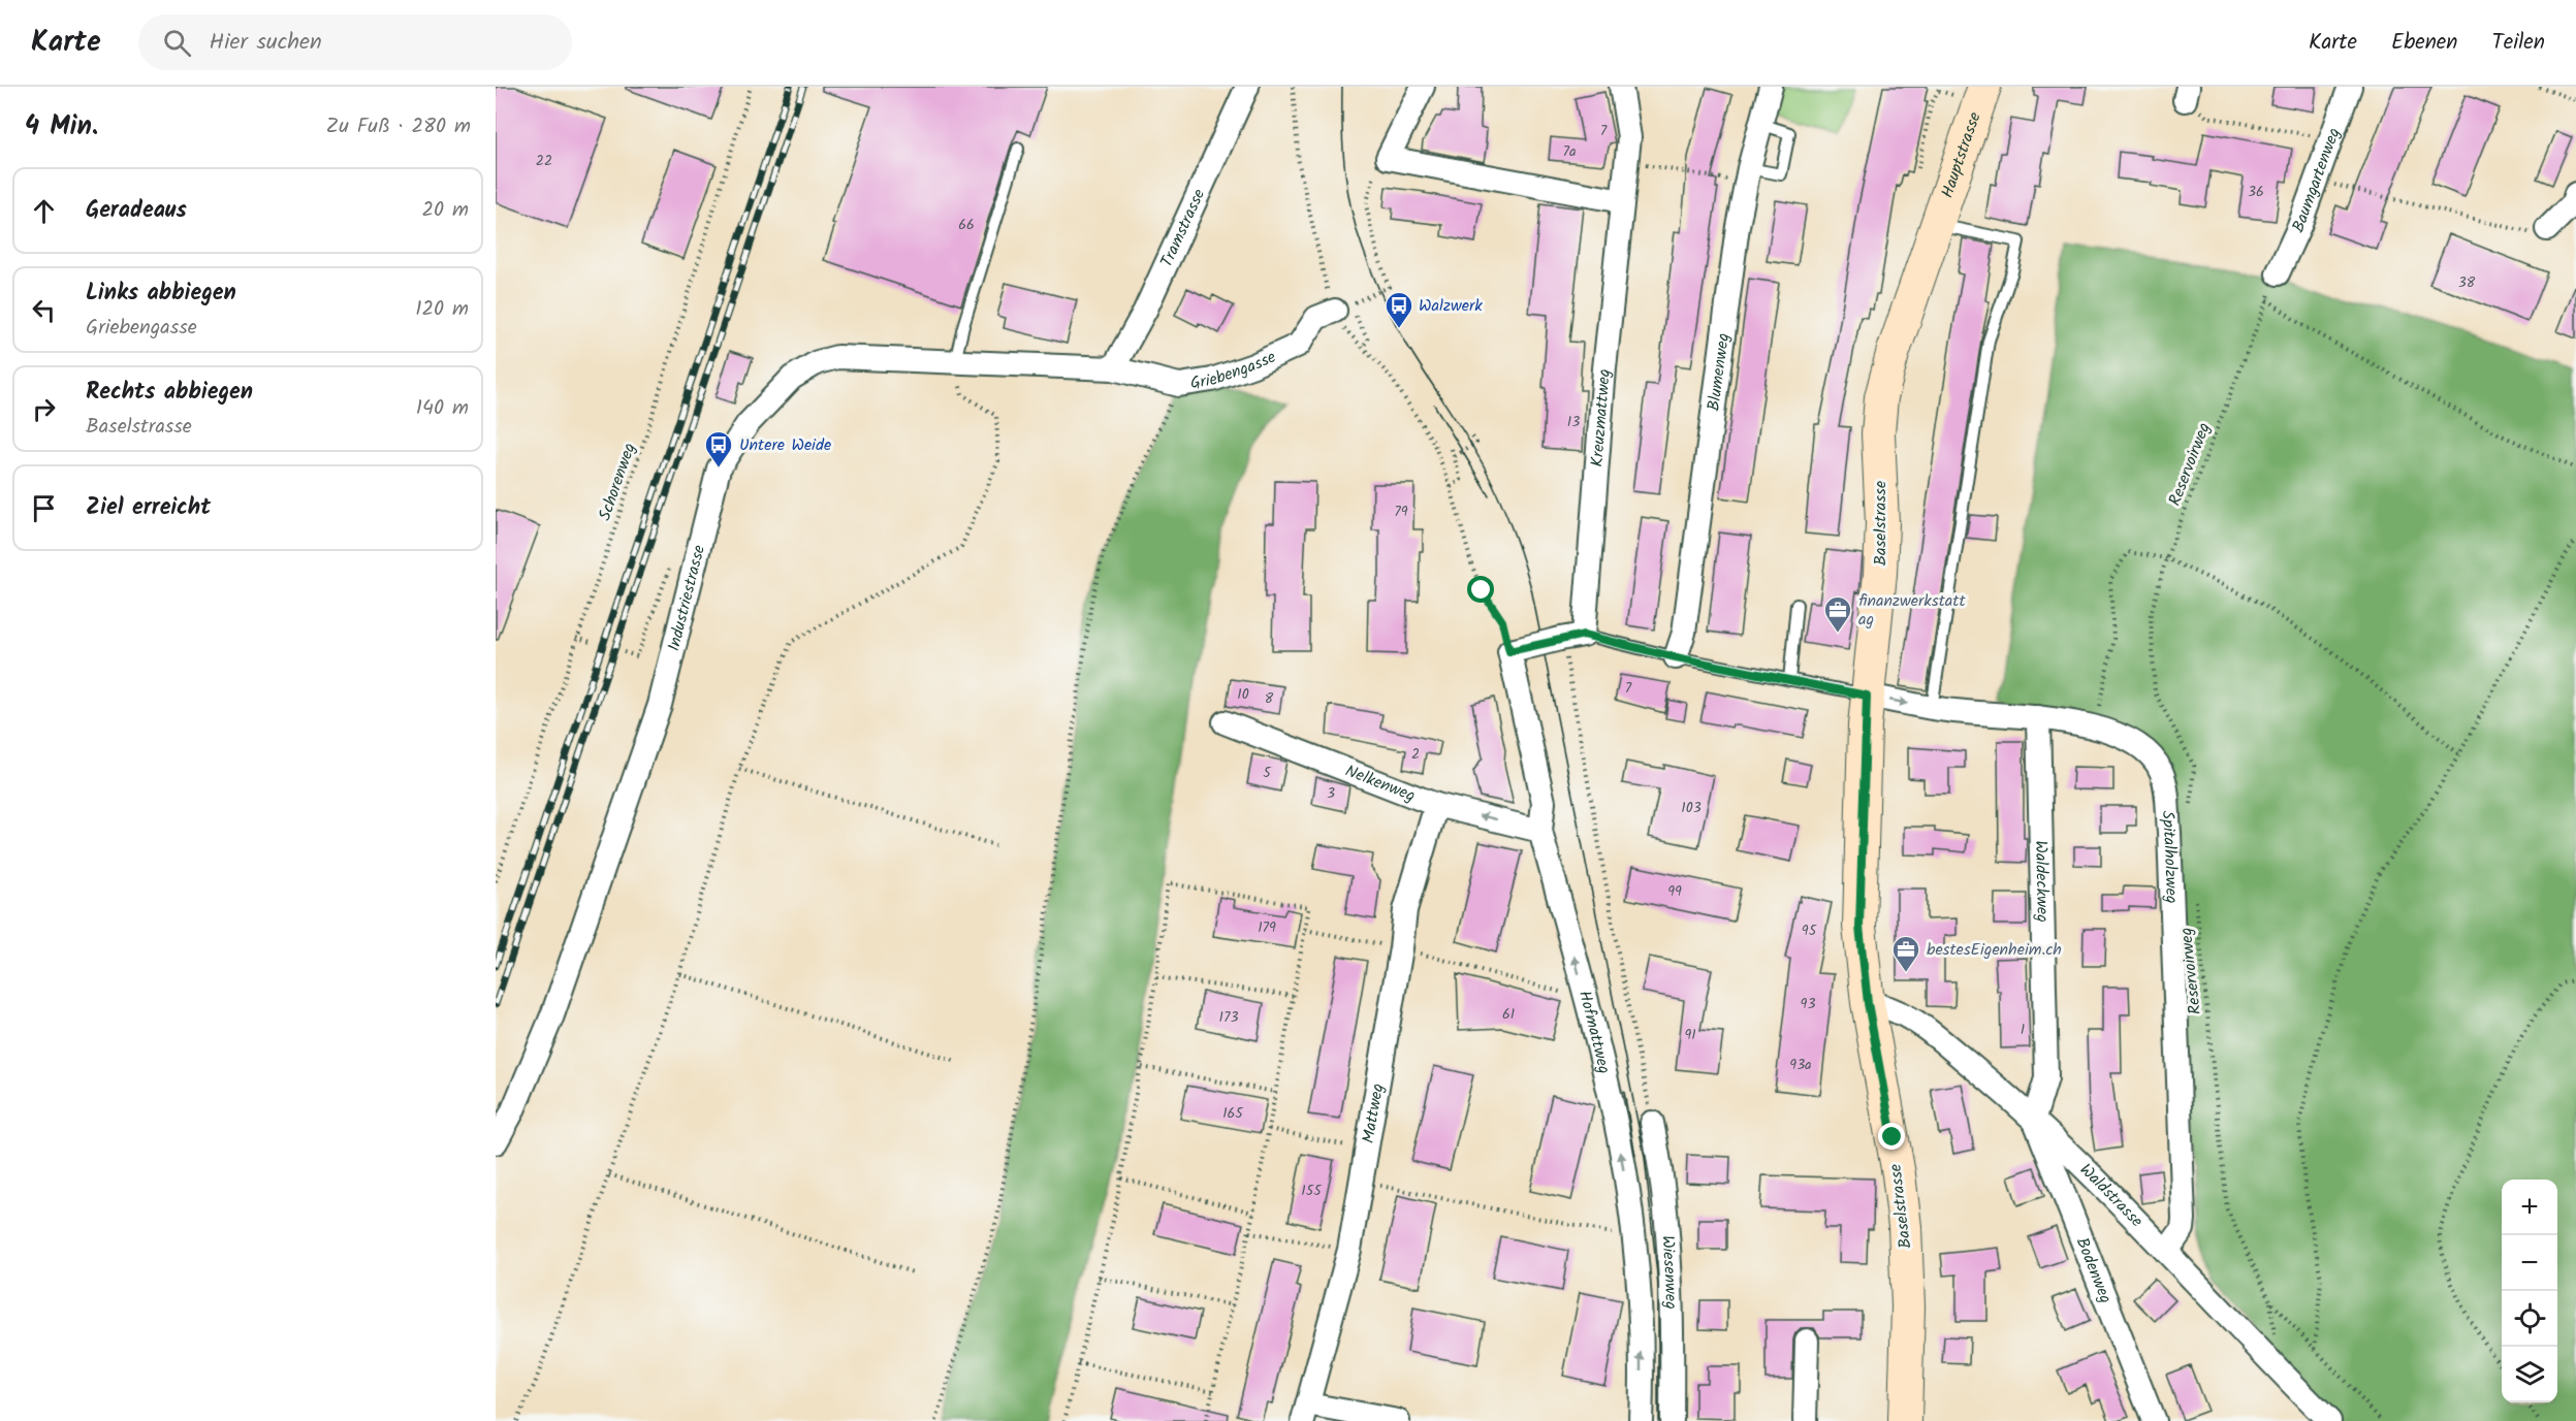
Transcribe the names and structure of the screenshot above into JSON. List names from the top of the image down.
{
  "streets": {
    "main road": ["Hauptstrasse", "Baselstrasse"],
    "street": [
      "Baumgartenweg",
      "Tramstrasse",
      "Griebengasse",
      "Blumenweg",
      "Kreuzmattweg",
      "Industriestrasse",
      "Nelkenweg",
      "Spitalholzweg",
      "Waldeckweg",
      "Hofmattweg",
      "Mattweg",
      "Waldstrasse",
      "Bodenweg",
      "Wiesenweg"
    ],
    "path": ["Reservoirweg", "Schorenweg"]
  },
  "crossings": [
    ["Hauptstrasse", "Baselstrasse"],
    ["Baumgartenweg", "Reservoirweg"],
    ["Tramstrasse", "Griebengasse"],
    ["Tramstrasse", "Industriestrasse"],
    ["Griebengasse", "Industriestrasse"],
    ["Baselstrasse", "Spitalholzweg"],
    ["Baselstrasse", "Waldstrasse"],
    ["Nelkenweg", "Hofmattweg"],
    ["Nelkenweg", "Mattweg"],
    ["Spitalholzweg", "Waldeckweg"],
    ["Spitalholzweg", "Waldstrasse"],
    ["Waldeckweg", "Waldstrasse"],
    ["Waldeckweg", "Bodenweg"],
    ["Waldstrasse", "Bodenweg"]
  ],
  "one_way": ["Hofmattweg"],
  "places": {
    "bus stop": ["Walzwerk", "Untere Weide"],
    "office": ["finanzwerkstatt ag", "bestesEigenheim.ch"]
  },
  "house_numbers": [
    "7",
    "7a",
    "22",
    "36",
    "66",
    "38",
    "13",
    "79",
    "7",
    "10",
    "8",
    "2",
    "5",
    "3",
    "103",
    "99",
    "179",
    "95",
    "93",
    "61",
    "173",
    "1",
    "91",
    "93a",
    "165",
    "155"
  ],
  "page": {
    "header": "Karte",
    "search": "Hier suchen",
    "nav": ["Karte", "Ebenen", "Teilen"],
    "heading": ["4 Min.", "Zu Fuß · 280 m"],
    "list": [
      ["Geradeaus", "20 m"],
      ["Links abbiegen", "Griebengasse", "120 m"],
      ["Rechts abbiegen", "Baselstrasse", "140 m"],
      "Ziel erreicht"
    ],
    "map_buttons": ["+", "−"]
  }
}
